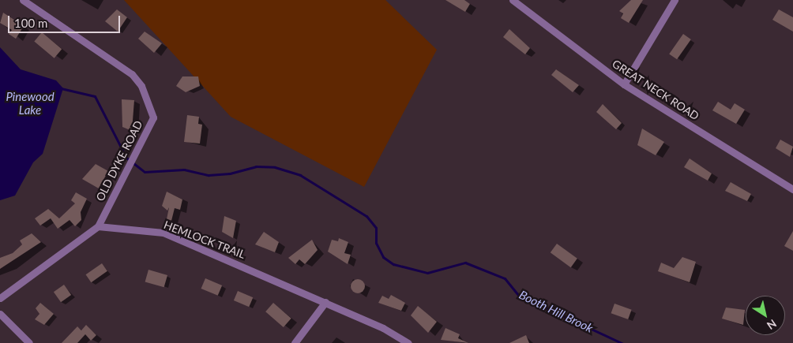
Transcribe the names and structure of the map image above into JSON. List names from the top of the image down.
{
  "streets": {
    "street": ["GREAT NECK ROAD", "OLD DYKE ROAD", "HEMLOCK TRAIL"]
  },
  "crossings": [
    ["OLD DYKE ROAD", "HEMLOCK TRAIL"]
  ],
  "water": ["Pinewood Lake", "Booth Hill Brook"],
  "scale_bar": "100 m",
  "north": "bottom right"
}
